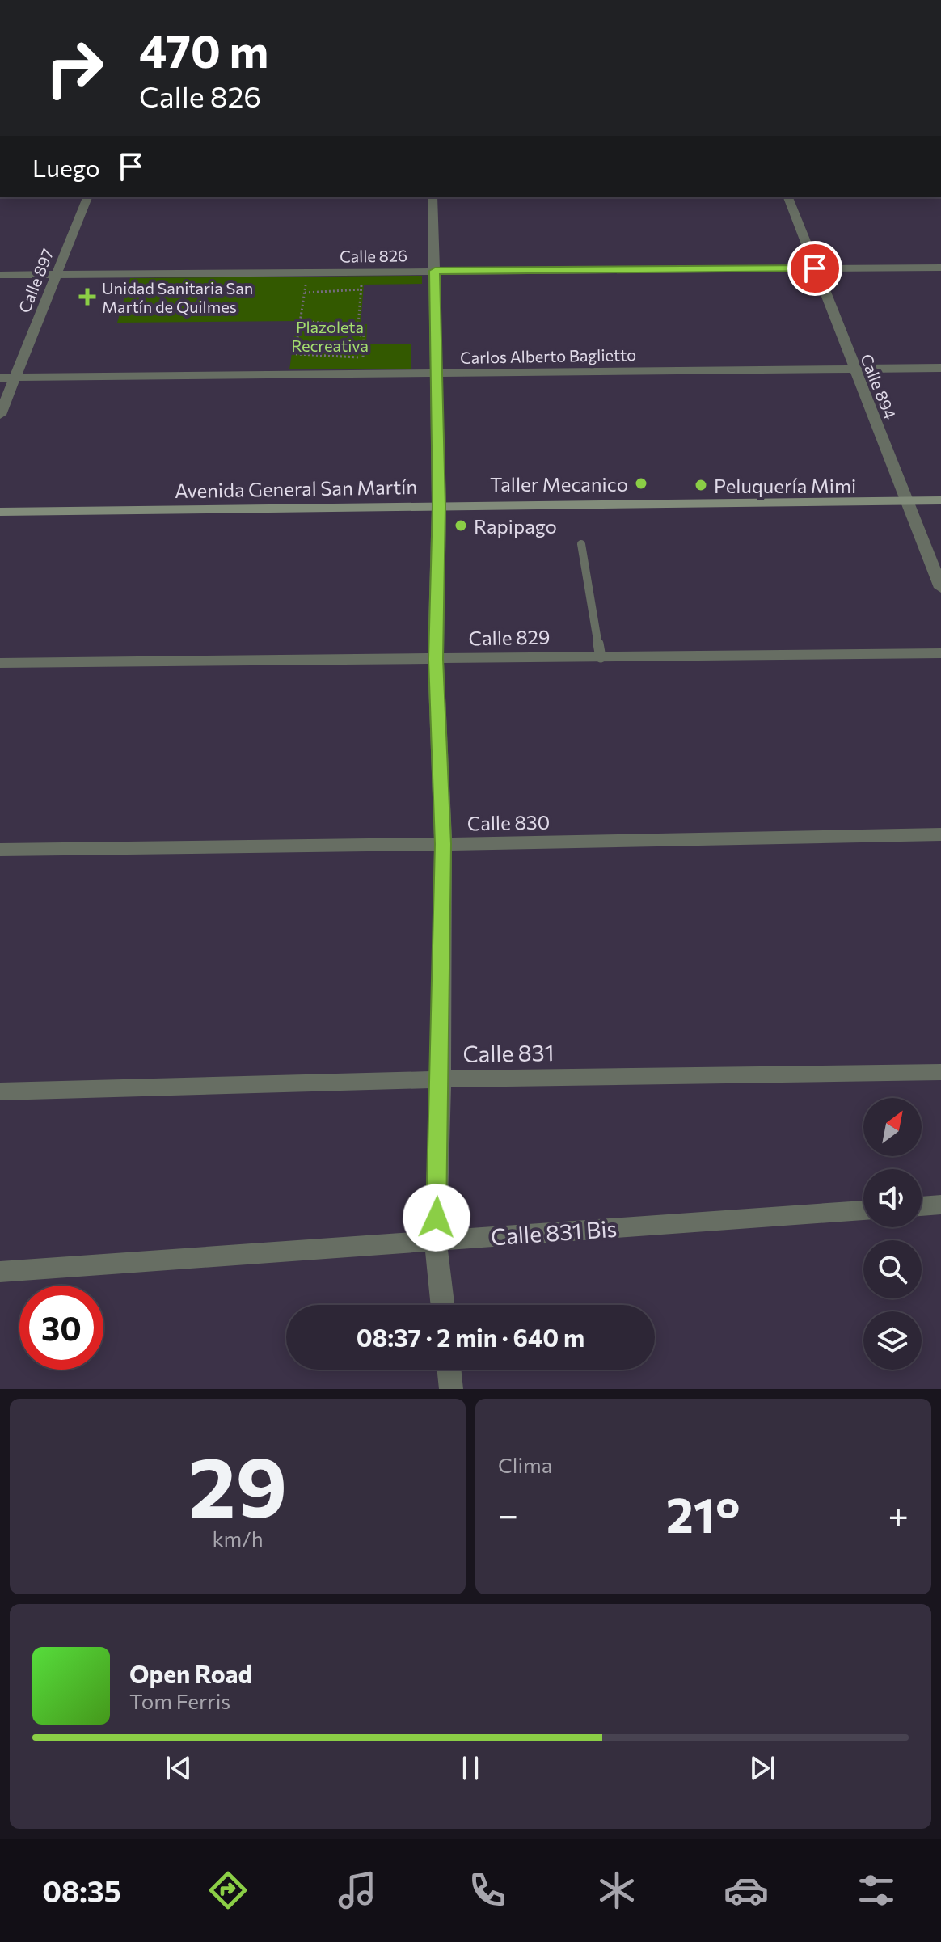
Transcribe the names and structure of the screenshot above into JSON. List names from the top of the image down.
{
  "streets": {
    "main road": ["Avenida General San Martín"],
    "street": [
      "Calle 826",
      "Calle 897",
      "Carlos Alberto Baglietto",
      "Calle 894",
      "Calle 829",
      "Calle 830",
      "Calle 831",
      "Calle 831 Bis"
    ]
  },
  "crossings": [
    ["Calle 826", "Calle 897"],
    ["Calle 826", "Calle 894"],
    ["Calle 897", "Carlos Alberto Baglietto"],
    ["Carlos Alberto Baglietto", "Calle 894"],
    ["Calle 894", "Avenida General San Martín"]
  ],
  "parks": ["Plazoleta Recreativa"],
  "places": {
    "health": ["Unidad Sanitaria San Martín de Quilmes"],
    "other": ["Taller Mecanico", "Peluquería Mimi", "Rapipago"]
  },
  "north": "top right",
  "page": {
    "turn": ["470 m", "Calle 826"],
    "then": "Luego",
    "limit": "30",
    "trip": "08:37 · 2 min · 640 m",
    "tile": [
      ["29", "km/h"],
      "Clima"
    ],
    "heat": ["−", "21°", "+"],
    "song": ["Open Road", "Tom Ferris"],
    "tabs": "08:35"
  }
}
